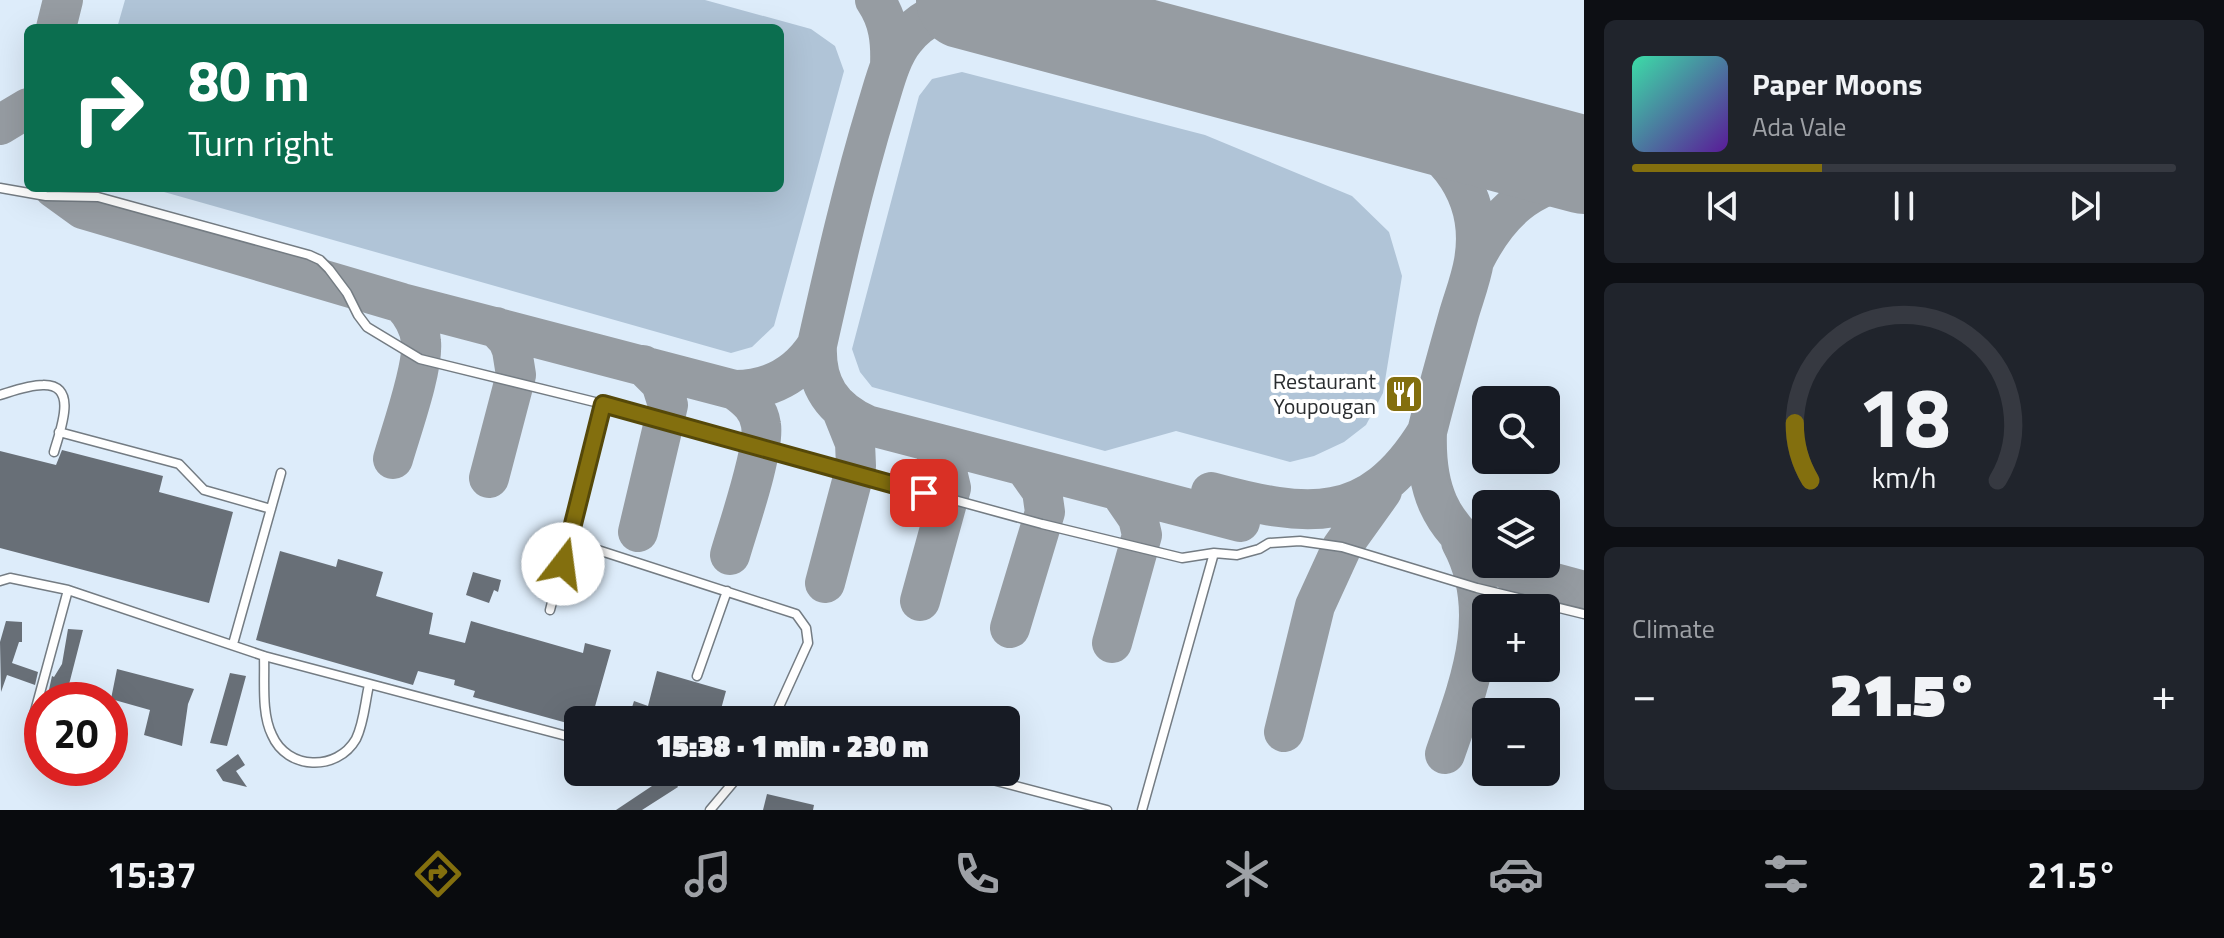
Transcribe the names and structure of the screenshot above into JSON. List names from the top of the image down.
{
  "places": {
    "restaurant": ["Restaurant Youpougan"]
  },
  "page": {
    "turn": ["80 m", "Turn right"],
    "song": ["Paper Moons", "Ada Vale"],
    "map_buttons": ["+", "−"],
    "tile": "Climate",
    "heat": ["−", "21.5°", "+"],
    "limit": "20",
    "trip": "15:38 · 1 min · 230 m",
    "tabs": ["15:37", "21.5°"],
    "gauge": ["18", "km/h"]
  }
}
